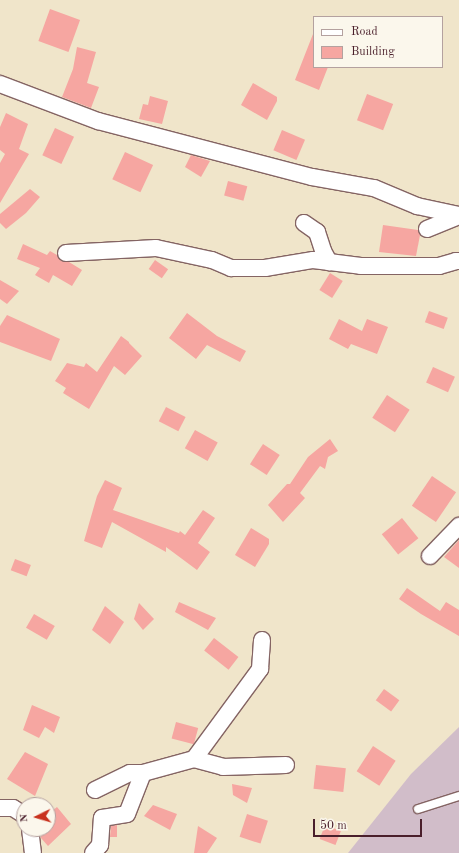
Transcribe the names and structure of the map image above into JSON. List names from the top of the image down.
{
  "legend": ["Road", "Building"],
  "scale_bar": "50 m",
  "north": "left"
}
